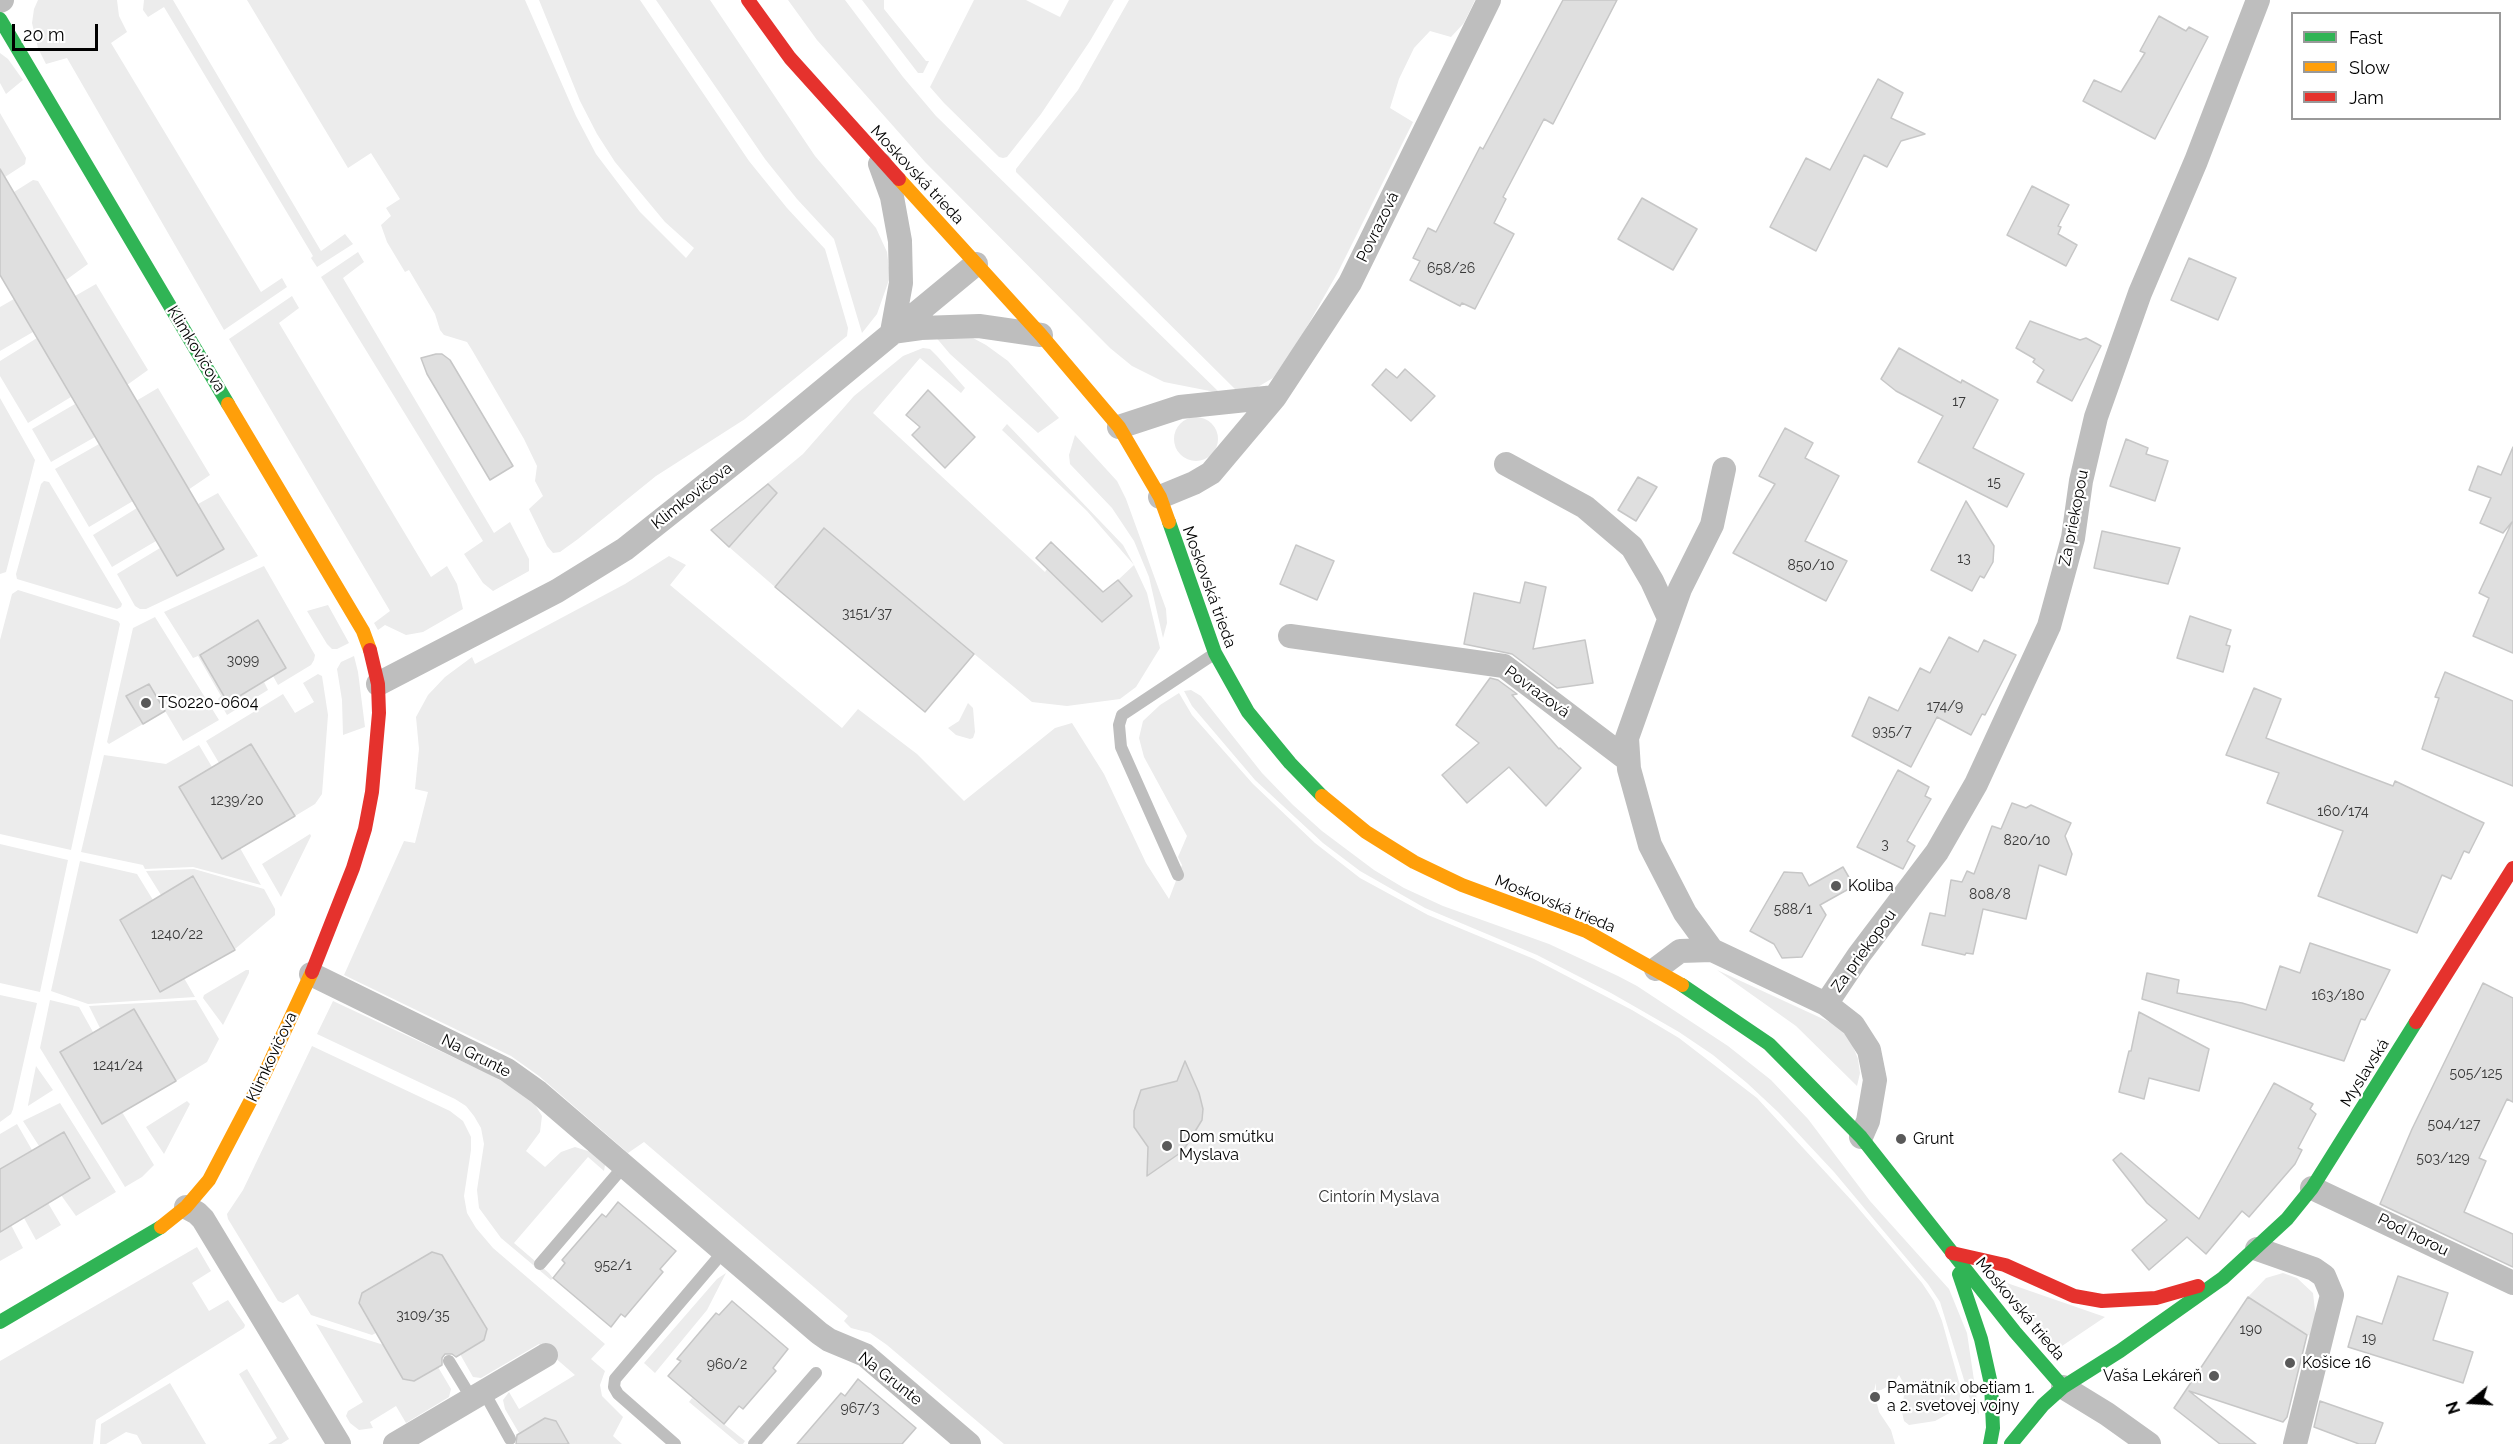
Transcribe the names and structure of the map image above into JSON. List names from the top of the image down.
{
  "streets": {
    "street": [
      "Moskovská trieda",
      "Povrazová",
      "Klimkovičova",
      "Za priekopou",
      "Na Grunte",
      "Myslavská",
      "Pod horou"
    ]
  },
  "crossings": [
    ["Moskovská trieda", "Povrazová"],
    ["Moskovská trieda", "Klimkovičova"],
    ["Moskovská trieda", "Myslavská"],
    ["Klimkovičova", "Na Grunte"],
    ["Myslavská", "Pod horou"]
  ],
  "parks": ["Cintorín Myslava"],
  "places": [
    "TS0220-0604",
    "Koliba",
    "Grunt",
    "Dom smútku Myslava",
    "Košice 16",
    "Vaša Lekáreň",
    "Pamätník obetiam 1. a 2. svetovej vojny"
  ],
  "house_numbers": [
    "658/26",
    "17",
    "15",
    "13",
    "850/10",
    "3151/37",
    "3099",
    "174/9",
    "935/7",
    "1239/20",
    "160/174",
    "820/10",
    "3",
    "808/8",
    "588/1",
    "1240/22",
    "163/180",
    "1241/24",
    "505/125",
    "504/127",
    "503/129",
    "952/1",
    "3109/35",
    "190",
    "19",
    "960/2",
    "967/3"
  ],
  "legend": ["Fast", "Slow", "Jam"],
  "scale_bar": "20 m",
  "north": "left"
}
